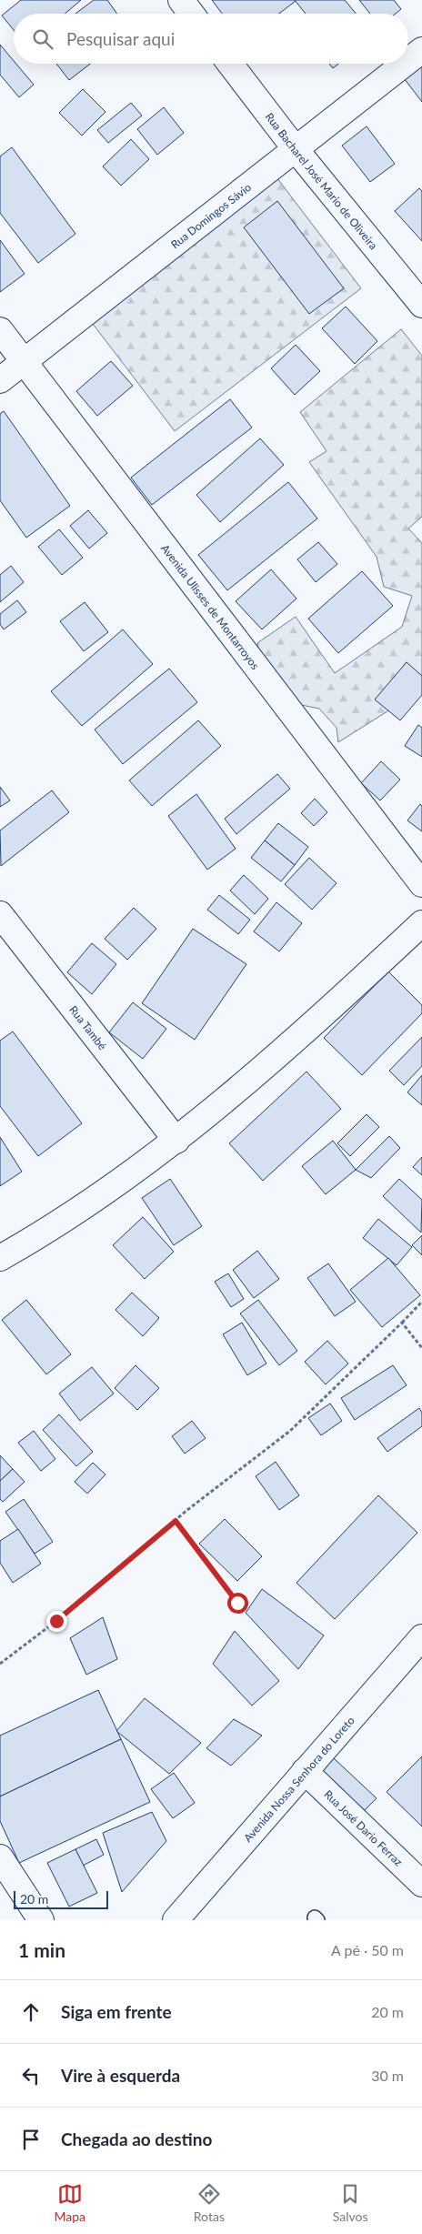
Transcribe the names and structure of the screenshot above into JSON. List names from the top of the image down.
{
  "streets": {
    "street": [
      "Rua Bacharel José Mario de Oliveira",
      "Rua Domingos Sávio",
      "Avenida Ulisses de Montarroyos",
      "Rua També",
      "Avenida Nossa Senhora do Loreto",
      "Rua José Dario Ferraz"
    ]
  },
  "crossings": [
    ["Rua Bacharel José Mario de Oliveira", "Rua Domingos Sávio"],
    ["Rua Domingos Sávio", "Avenida Ulisses de Montarroyos"],
    ["Avenida Nossa Senhora do Loreto", "Rua José Dario Ferraz"]
  ],
  "scale_bar": "20 m",
  "page": {
    "search": "Pesquisar aqui",
    "scale": "20 m",
    "heading": ["1 min", "A pé · 50 m"],
    "list": [
      ["Siga em frente", "20 m"],
      ["Vire à esquerda", "30 m"],
      "Chegada ao destino"
    ],
    "nav": ["Mapa", "Rotas", "Salvos"]
  }
}
